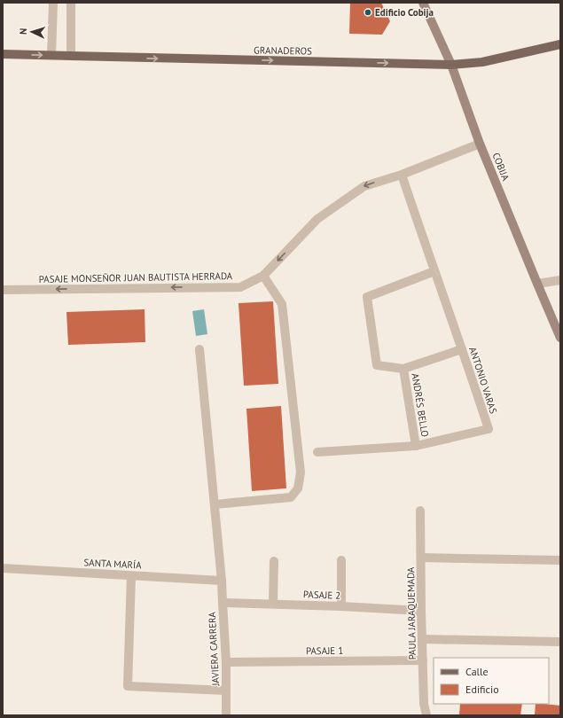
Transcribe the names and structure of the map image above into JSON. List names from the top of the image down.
{
  "streets": {
    "main road": ["GRANADEROS", "COBIJA"],
    "street": [
      "PASAJE MONSEÑOR JUAN BAUTISTA HERRADA",
      "ANTONIO VARAS",
      "ANDRÉS BELLO",
      "SANTA MARÍA",
      "PASAJE 2",
      "PAULA JARAQUEMADA",
      "JAVIERA CARRERA",
      "PASAJE 1"
    ]
  },
  "crossings": [
    ["GRANADEROS", "COBIJA"],
    ["COBIJA", "PASAJE MONSEÑOR JUAN BAUTISTA HERRADA"],
    ["PASAJE MONSEÑOR JUAN BAUTISTA HERRADA", "ANTONIO VARAS"],
    ["ANTONIO VARAS", "ANDRÉS BELLO"],
    ["SANTA MARÍA", "JAVIERA CARRERA"],
    ["PASAJE 2", "PAULA JARAQUEMADA"],
    ["PASAJE 2", "JAVIERA CARRERA"],
    ["PAULA JARAQUEMADA", "PASAJE 1"],
    ["JAVIERA CARRERA", "PASAJE 1"]
  ],
  "one_way": ["GRANADEROS", "PASAJE MONSEÑOR JUAN BAUTISTA HERRADA"],
  "places": ["Edificio Cobija"],
  "legend": ["Calle", "Edificio"],
  "north": "left"
}
